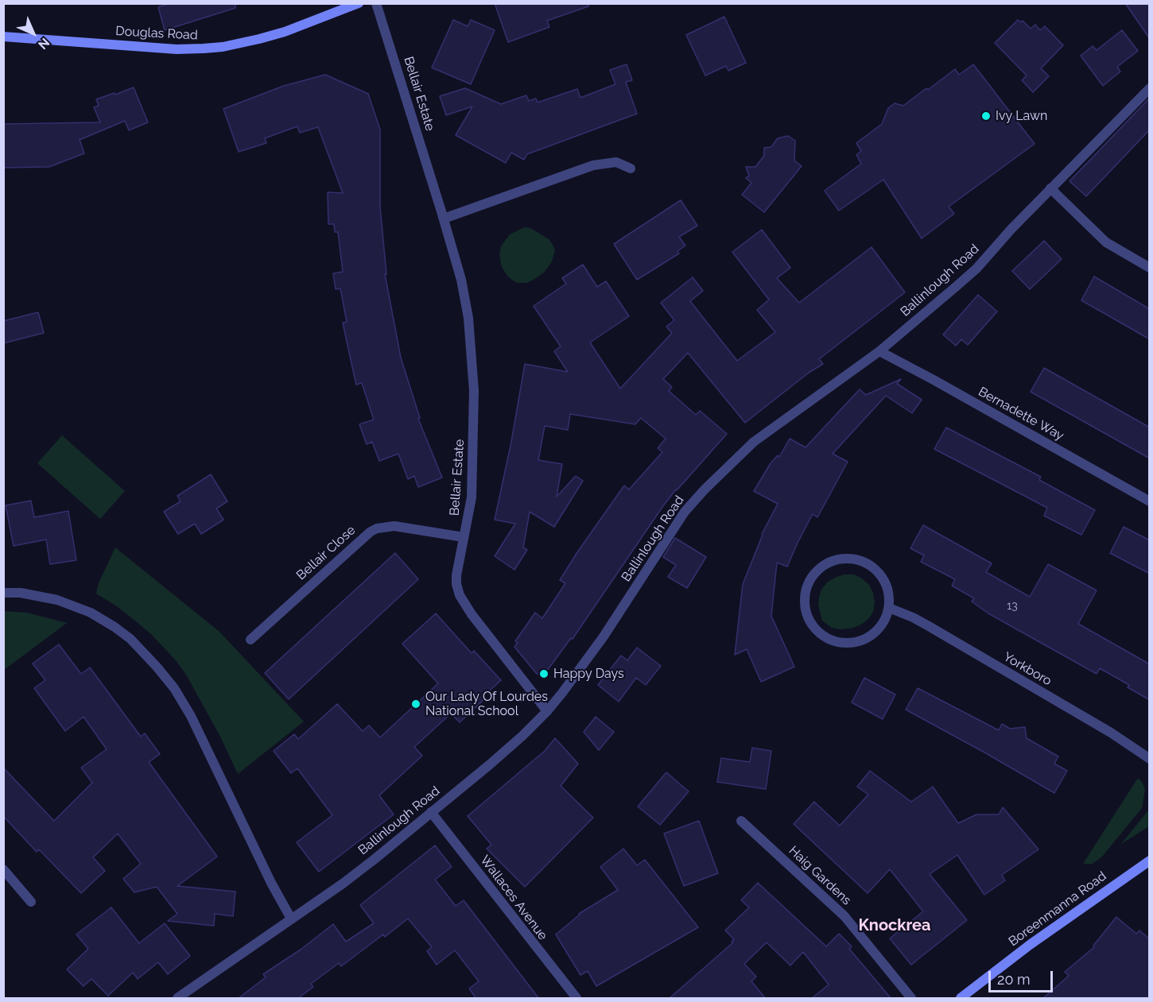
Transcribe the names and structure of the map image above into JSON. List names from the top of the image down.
{
  "streets": {
    "main road": ["Douglas Road", "Boreenmanna Road"],
    "street": [
      "Bellair Estate",
      "Ballinlough Road",
      "Bernadette Way",
      "Bellair Close",
      "Yorkboro",
      "Haig Gardens",
      "Wallaces Avenue"
    ]
  },
  "crossings": [
    ["Bellair Estate", "Ballinlough Road"],
    ["Bellair Estate", "Bellair Close"],
    ["Ballinlough Road", "Bernadette Way"],
    ["Ballinlough Road", "Wallaces Avenue"]
  ],
  "districts": ["Knockrea"],
  "places": ["Ivy Lawn", "Happy Days", "Our Lady Of Lourdes National School"],
  "house_numbers": ["13"],
  "scale_bar": "20 m",
  "north": "bottom right"
}
